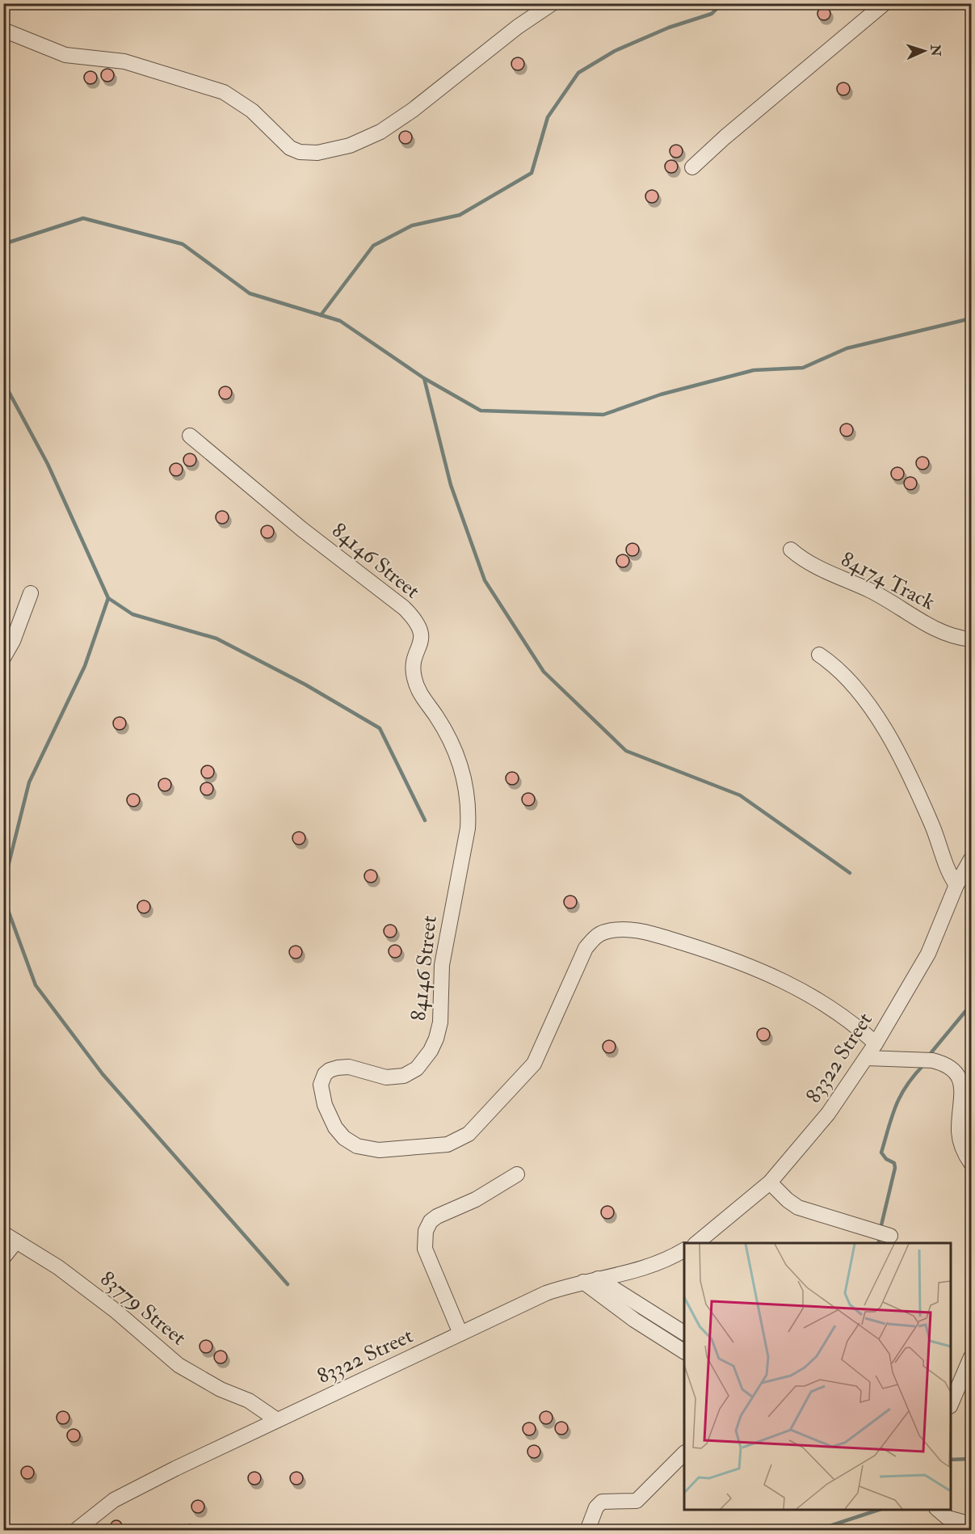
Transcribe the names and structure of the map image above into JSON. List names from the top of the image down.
{
  "streets": {
    "street": [
      "84146 Street",
      "84174 Track",
      "83322 Street",
      "83779 Street"
    ]
  },
  "crossings": [
    ["84146 Street", "83322 Street"],
    ["83322 Street", "83779 Street"]
  ],
  "north": "right"
}
